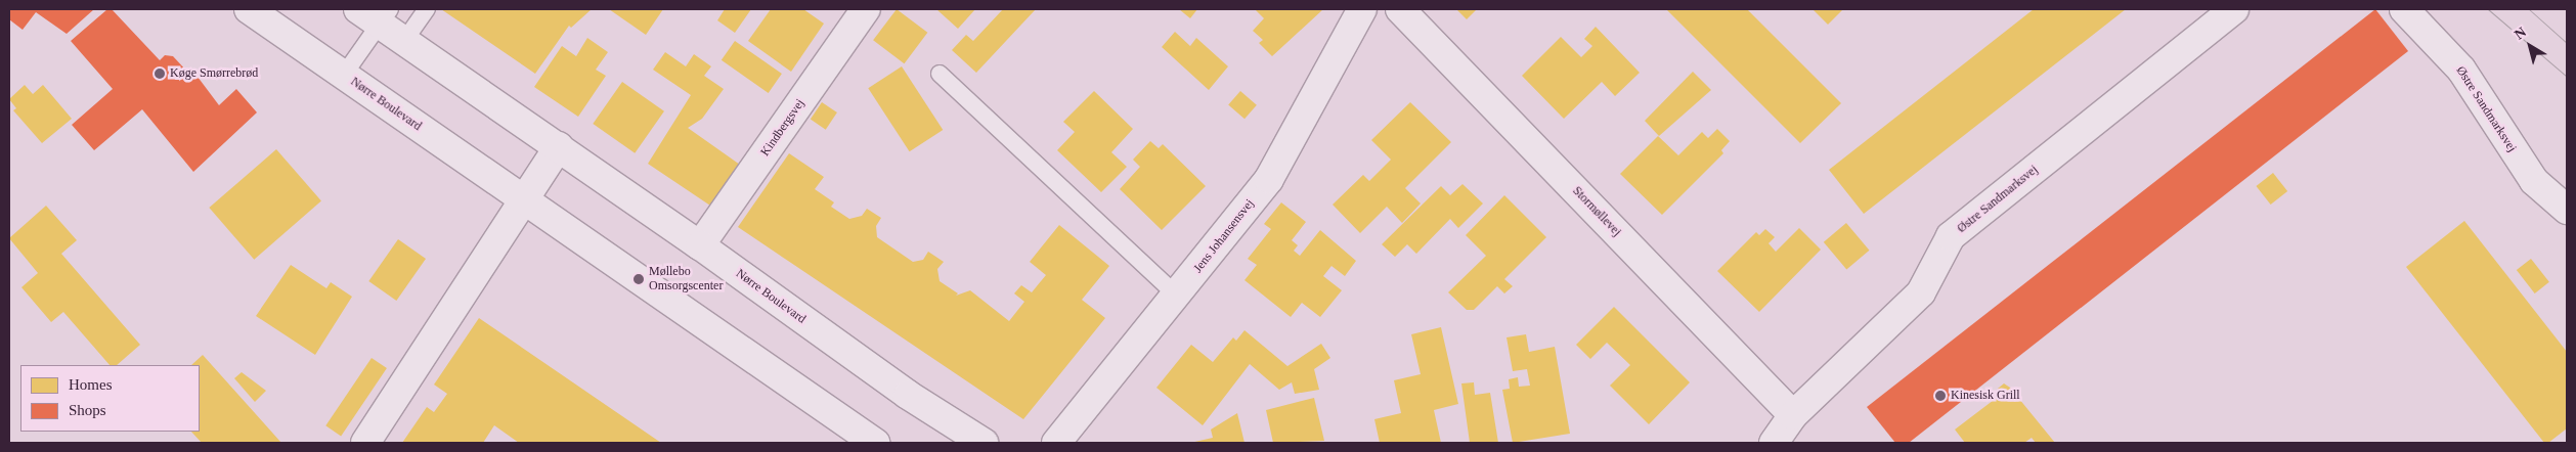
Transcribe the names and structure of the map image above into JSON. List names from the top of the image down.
{
  "streets": {
    "street": [
      "Nørre Boulevard",
      "Østre Sandmarksvej",
      "Kindbergsvej",
      "Stormøllevej",
      "Jens Johansensvej"
    ]
  },
  "crossings": [
    ["Nørre Boulevard", "Kindbergsvej"],
    ["Østre Sandmarksvej", "Stormøllevej"]
  ],
  "places": ["Køge Smørrebrød", "Møllebo Omsorgscenter", "Kinesisk Grill"],
  "legend": ["Homes", "Shops"],
  "north": "top left"
}
